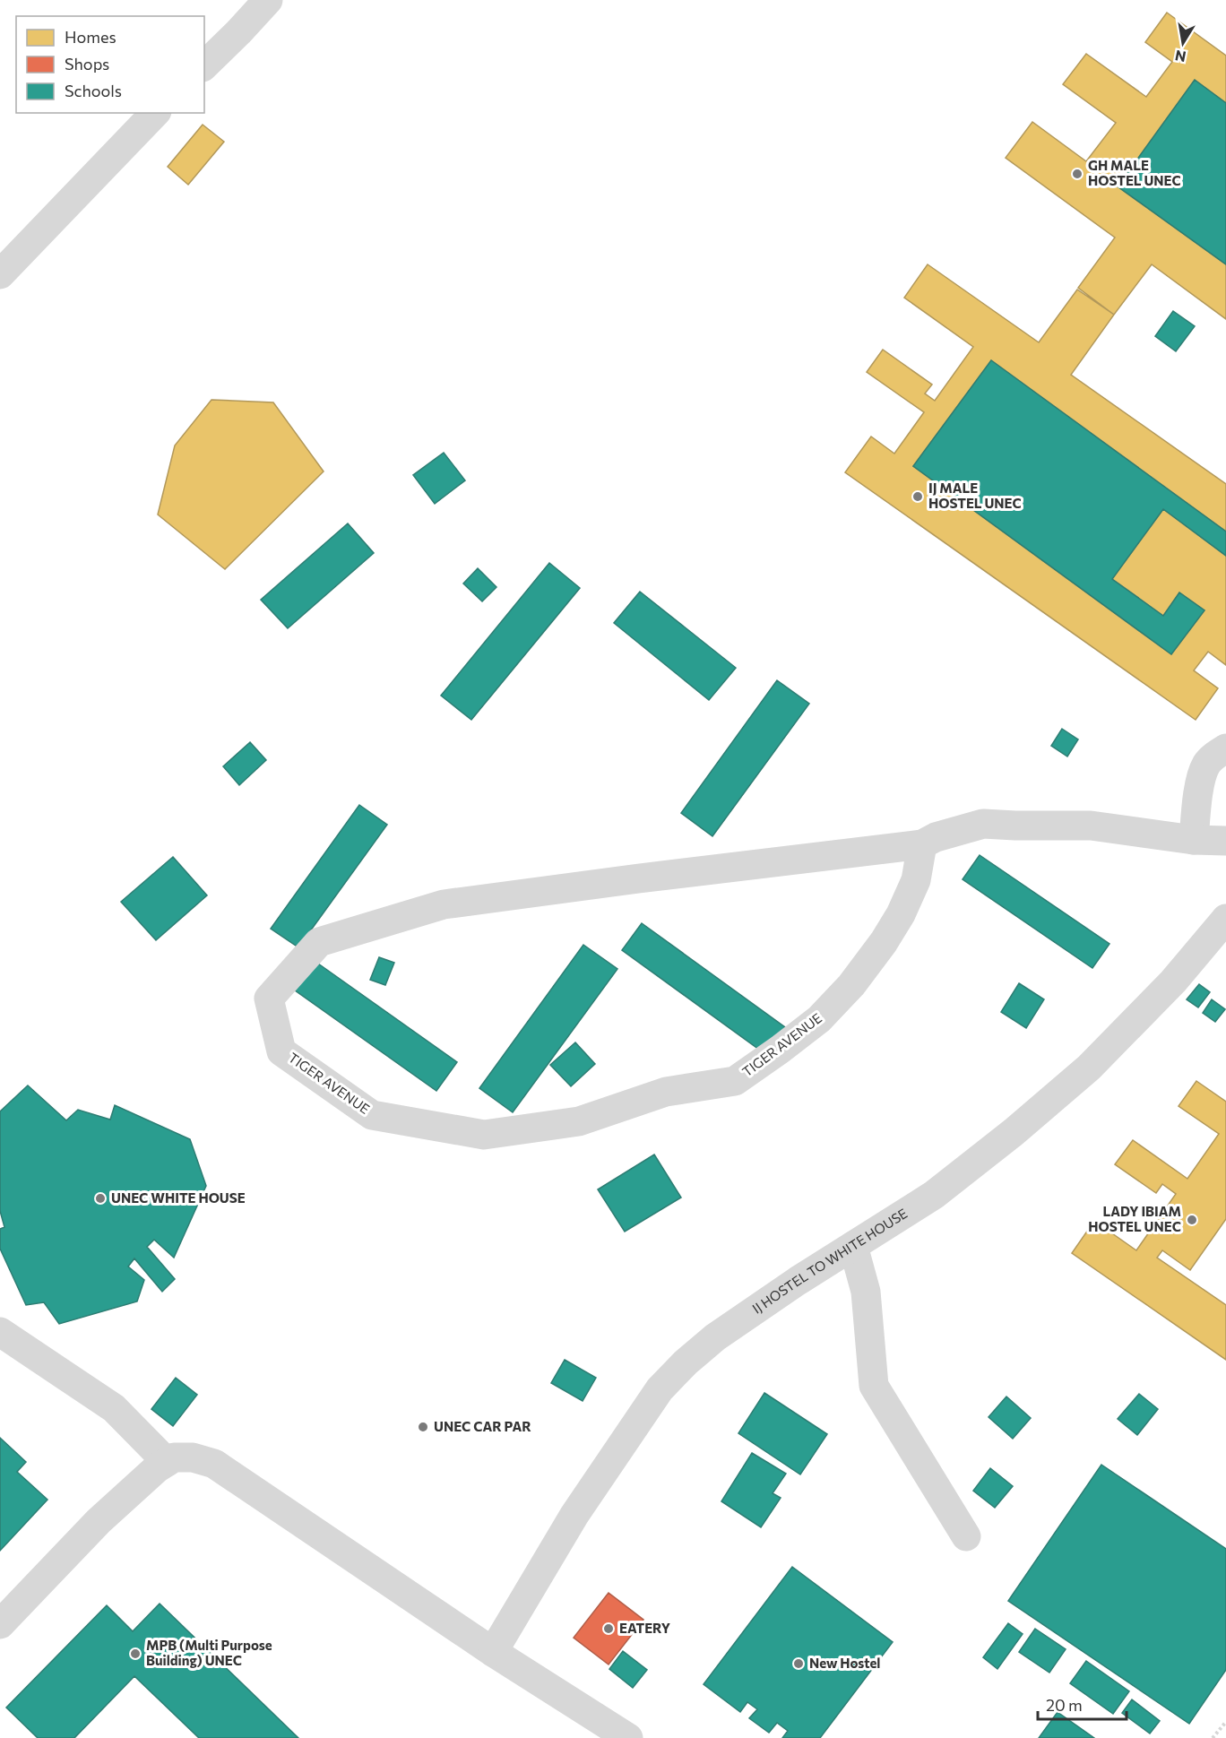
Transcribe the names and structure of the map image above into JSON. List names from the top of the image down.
{
  "streets": {
    "street": ["TIGER AVENUE", "IJ HOSTEL TO WHITE HOUSE"]
  },
  "places": [
    "GH MALE HOSTEL UNEC",
    "IJ MALE HOSTEL UNEC",
    "UNEC WHITE HOUSE",
    "LADY IBIAM HOSTEL UNEC",
    "UNEC CAR PAR",
    "EATERY",
    "MPB (Multi Purpose Building) UNEC",
    "New Hostel"
  ],
  "legend": ["Homes", "Shops", "Schools"],
  "scale_bar": "20 m",
  "north": "bottom"
}
